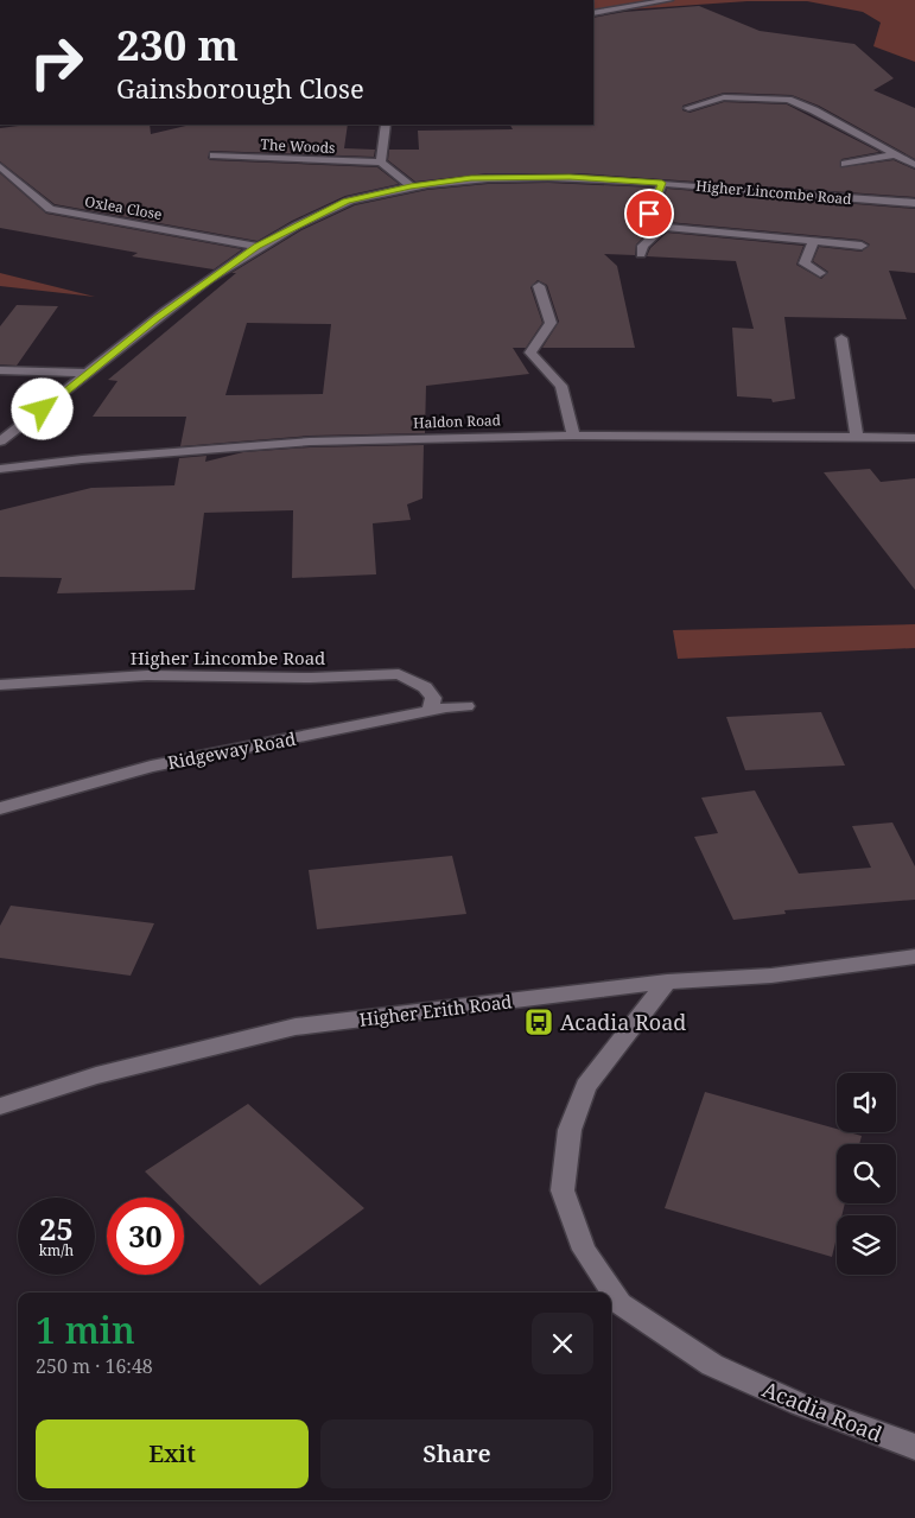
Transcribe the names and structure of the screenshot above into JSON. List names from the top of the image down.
{
  "streets": {
    "street": [
      "The Woods",
      "Higher Lincombe Road",
      "Oxlea Close",
      "Haldon Road",
      "Ridgeway Road",
      "Higher Erith Road",
      "Acadia Road"
    ]
  },
  "crossings": [
    ["Higher Lincombe Road", "Oxlea Close"],
    ["Higher Lincombe Road", "Ridgeway Road"],
    ["Higher Erith Road", "Acadia Road"]
  ],
  "places": {
    "bus stop": ["Acadia Road"]
  },
  "page": {
    "turn": ["230 m", "Gainsborough Close"],
    "speed": "25 km/h",
    "limit": "30",
    "heading": ["1 min", "250 m · 16:48"],
    "buttons": ["Exit", "Share"]
  }
}
